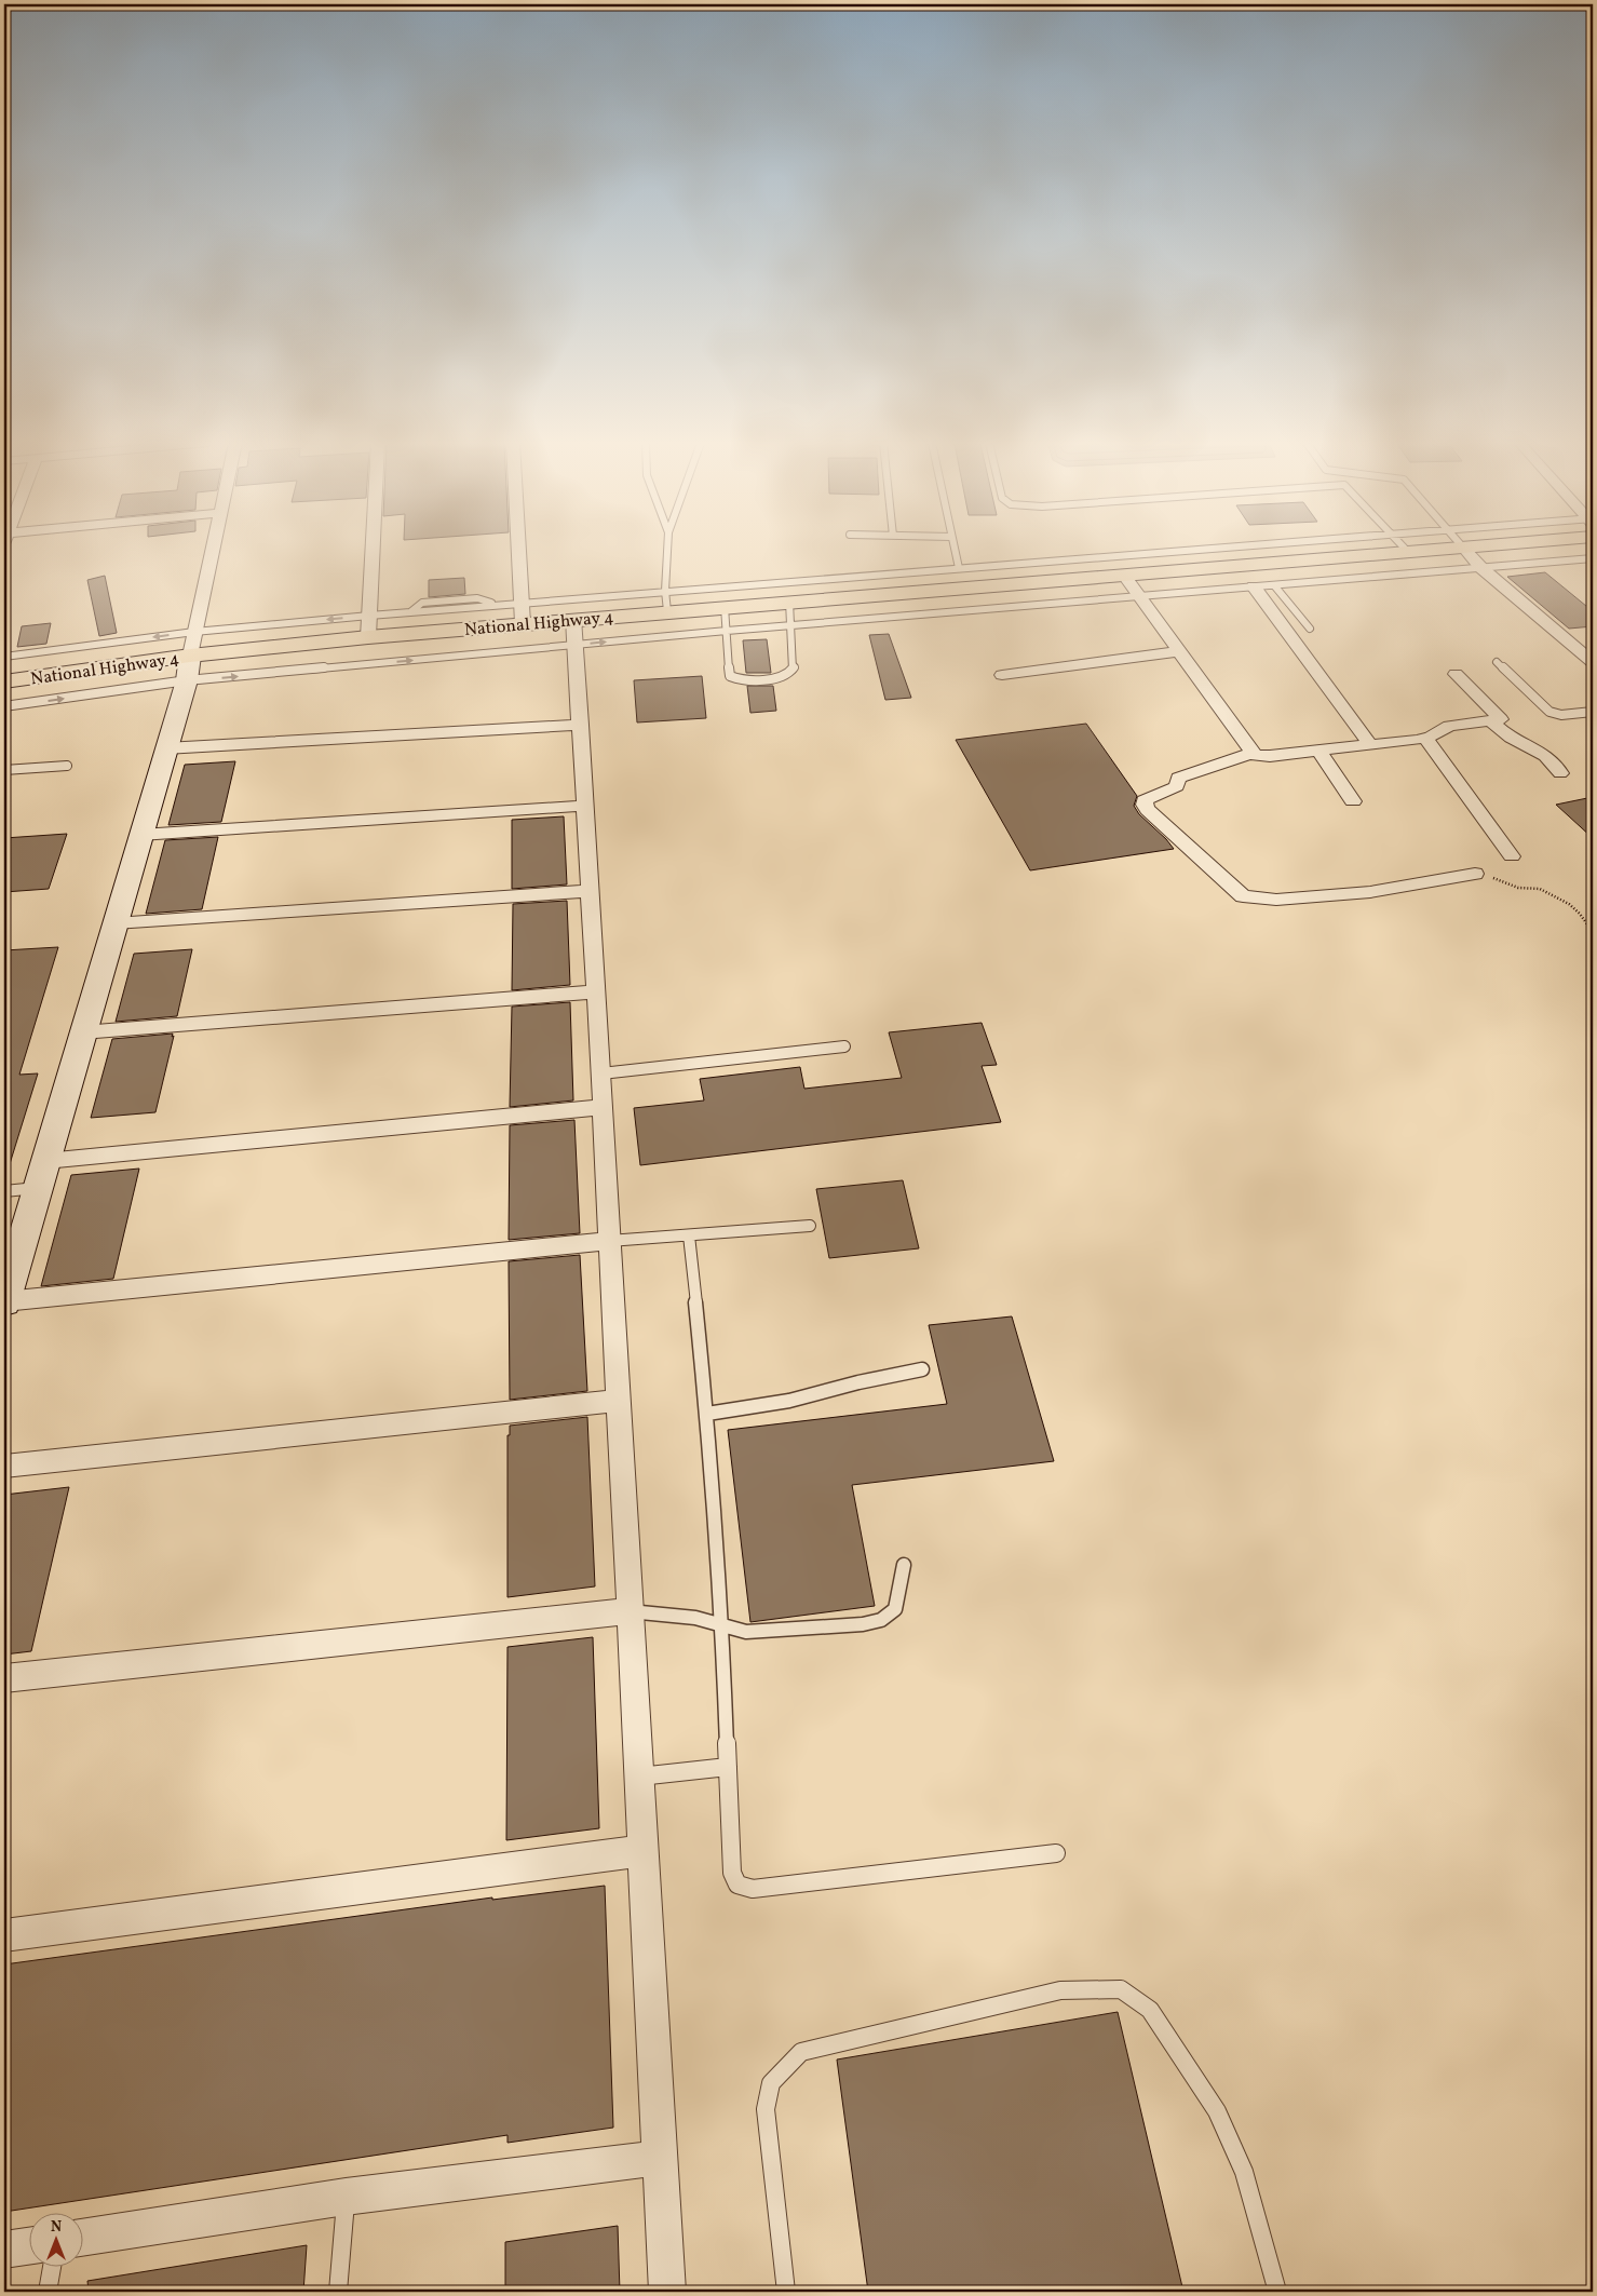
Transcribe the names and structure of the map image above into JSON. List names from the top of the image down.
{
  "streets": {
    "highway": ["National Highway 4"]
  },
  "north": "top"
}
